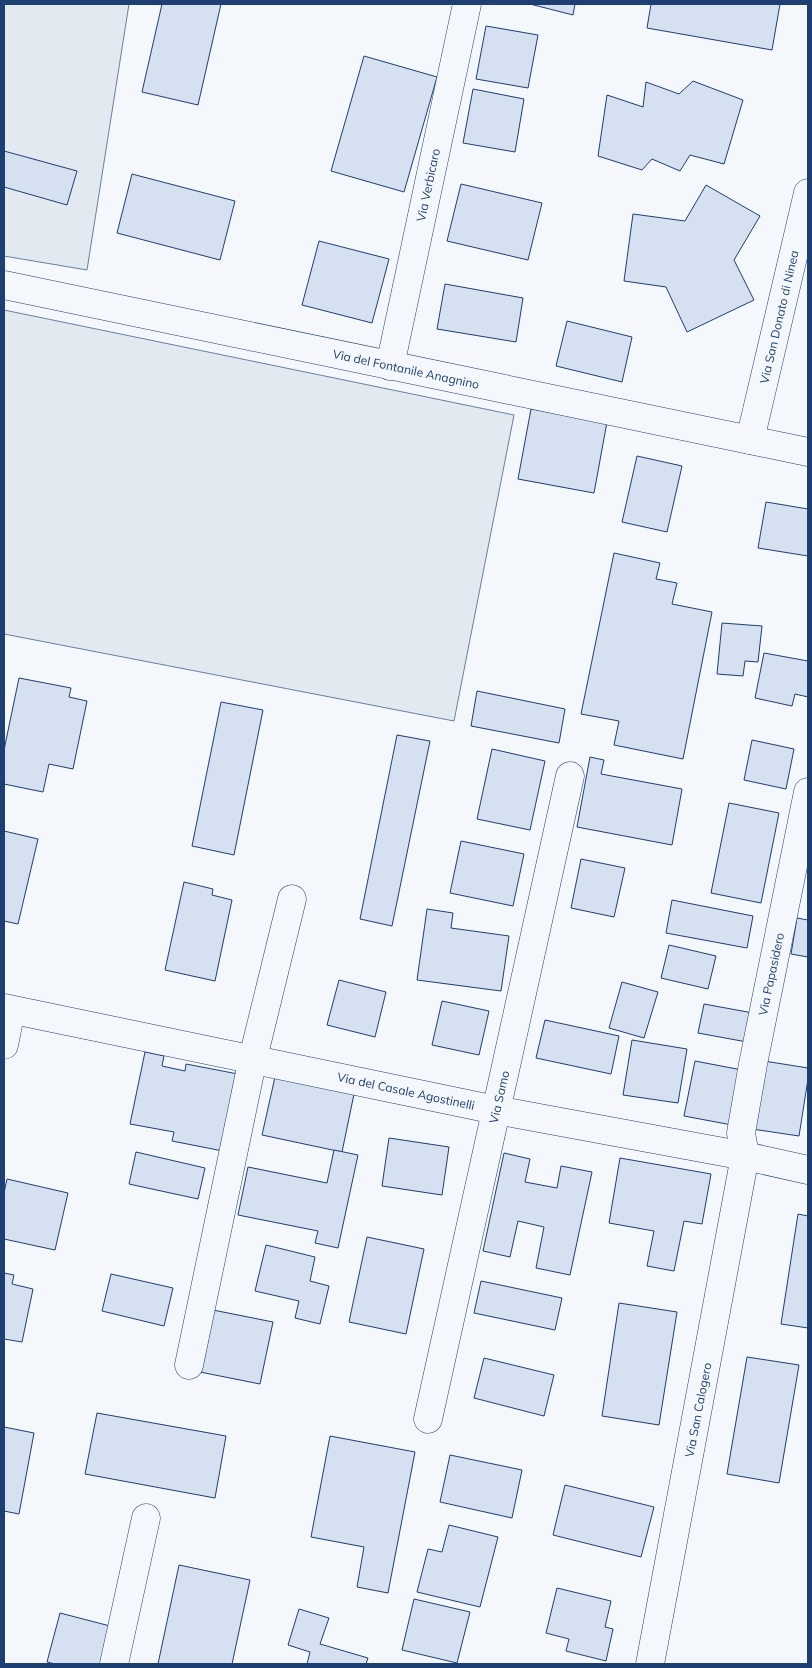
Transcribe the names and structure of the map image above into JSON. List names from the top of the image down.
{
  "streets": {
    "street": [
      "Via Verbicaro",
      "Via San Donato di Ninea",
      "Via del Fontanile Anagnino",
      "Via Papasidero",
      "Via del Casale Agostinelli",
      "Via Samo",
      "Via San Calogero"
    ]
  },
  "crossings": [
    ["Via Verbicaro", "Via del Fontanile Anagnino"],
    ["Via San Donato di Ninea", "Via del Fontanile Anagnino"],
    ["Via Papasidero", "Via del Casale Agostinelli"],
    ["Via Papasidero", "Via San Calogero"],
    ["Via del Casale Agostinelli", "Via Samo"],
    ["Via del Casale Agostinelli", "Via San Calogero"]
  ]
}
